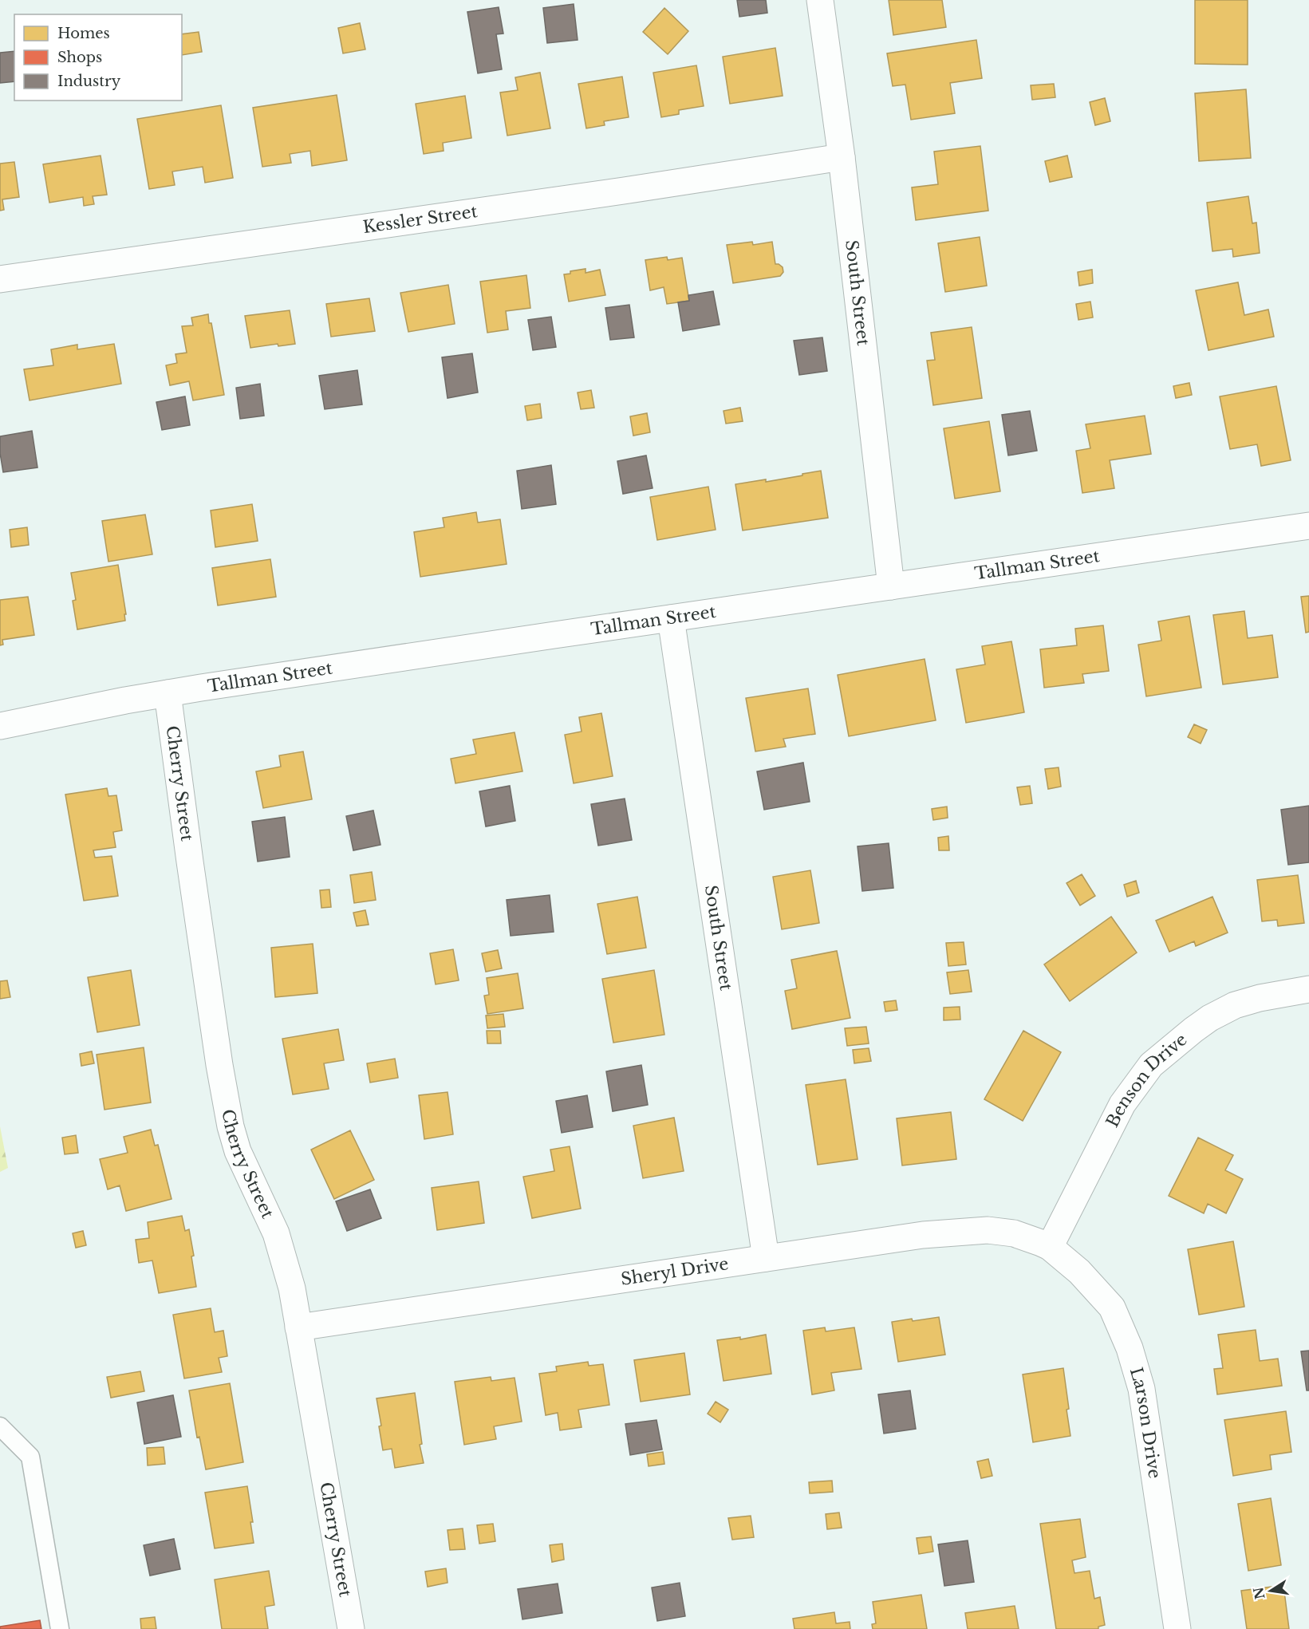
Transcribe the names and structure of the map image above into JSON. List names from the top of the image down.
{
  "streets": {
    "street": [
      "Kessler Street",
      "South Street",
      "Tallman Street",
      "Cherry Street",
      "Benson Drive",
      "Sheryl Drive",
      "Larson Drive"
    ]
  },
  "crossings": [
    ["Kessler Street", "South Street"],
    ["South Street", "Tallman Street"],
    ["South Street", "Sheryl Drive"],
    ["Tallman Street", "Cherry Street"],
    ["Cherry Street", "Sheryl Drive"],
    ["Benson Drive", "Sheryl Drive"],
    ["Benson Drive", "Larson Drive"],
    ["Sheryl Drive", "Larson Drive"]
  ],
  "legend": ["Homes", "Shops", "Industry"],
  "north": "left"
}
